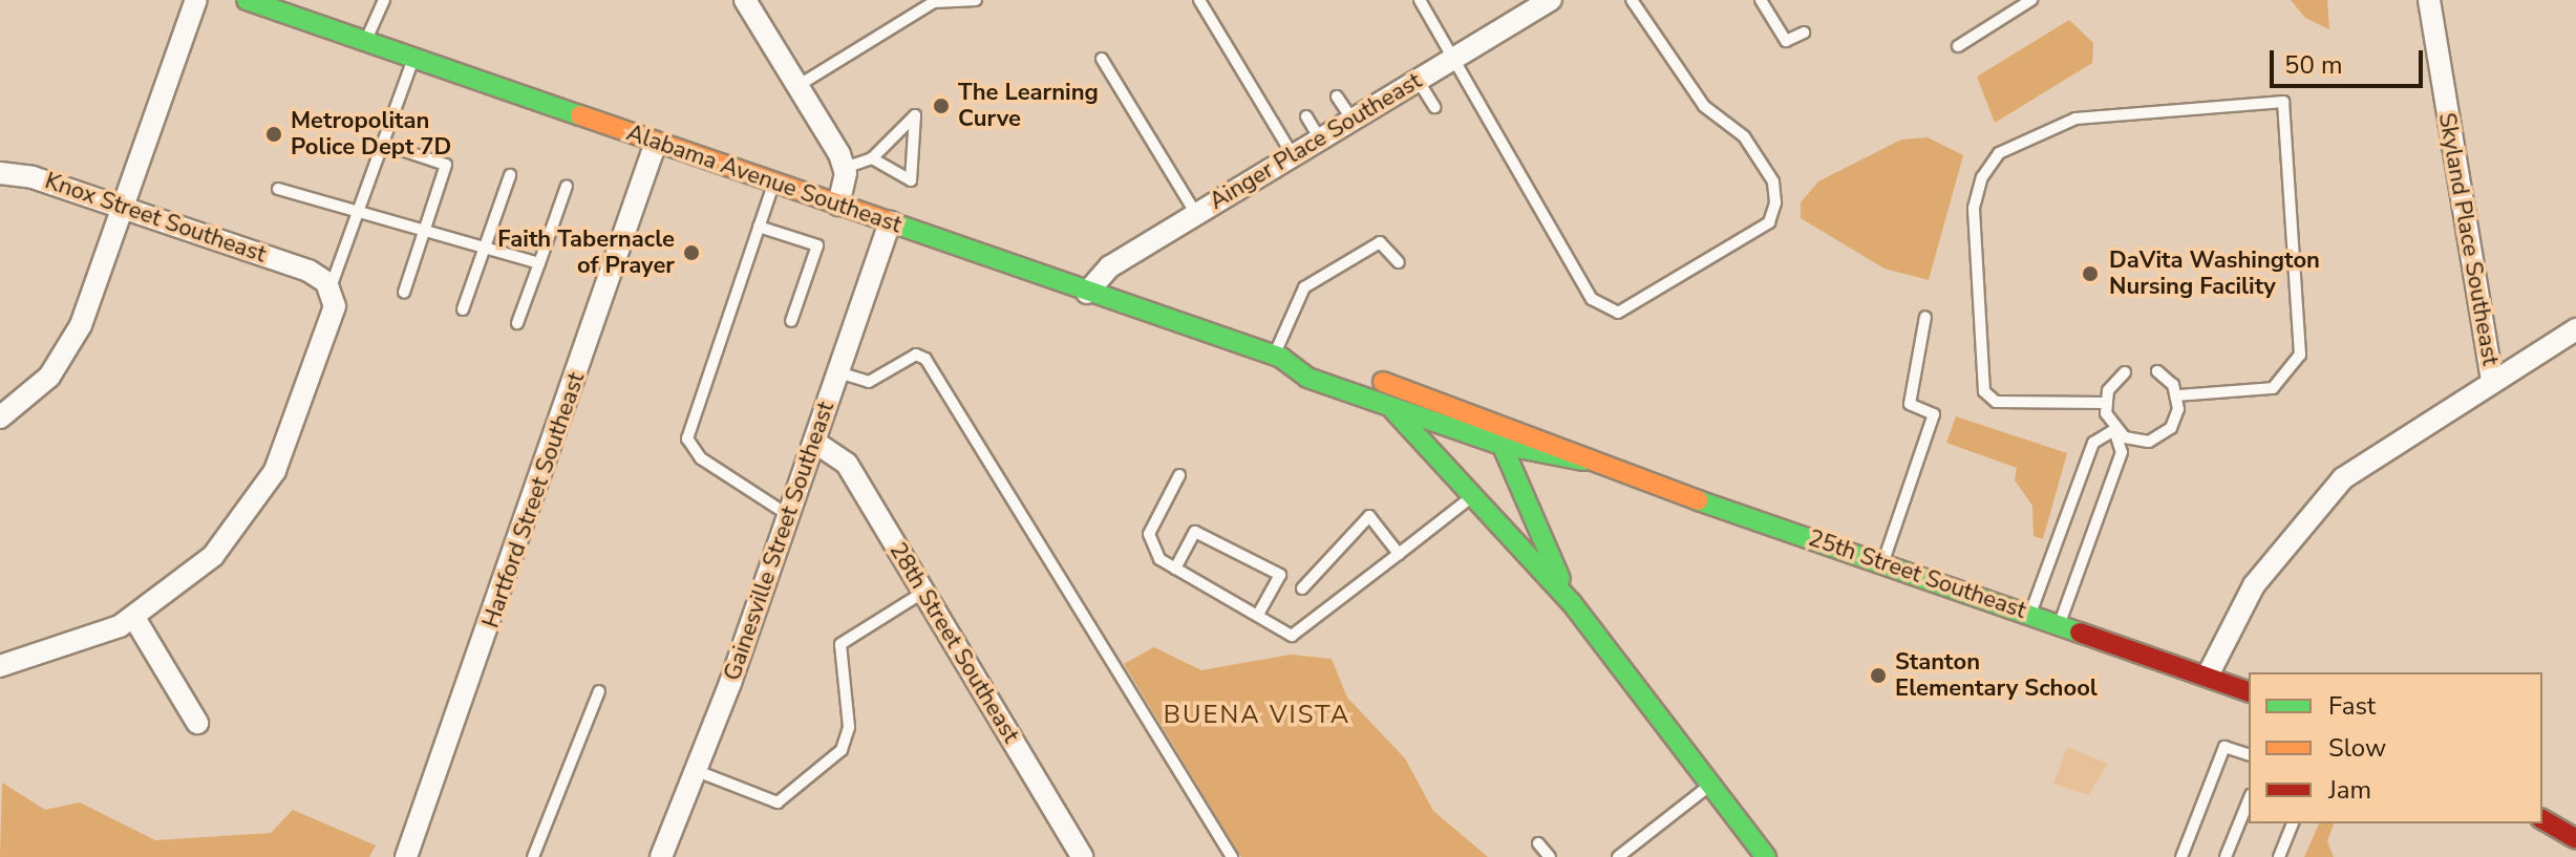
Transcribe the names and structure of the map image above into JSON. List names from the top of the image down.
{
  "streets": {
    "main road": ["Alabama Avenue Southeast", "25th Street Southeast"],
    "street": [
      "Ainger Place Southeast",
      "Knox Street Southeast",
      "Skyland Place Southeast",
      "Hartford Street Southeast",
      "Gainesville Street Southeast",
      "28th Street Southeast"
    ]
  },
  "crossings": [
    ["Ainger Place Southeast", "Alabama Avenue Southeast"],
    ["Alabama Avenue Southeast", "Hartford Street Southeast"],
    ["Alabama Avenue Southeast", "Gainesville Street Southeast"],
    ["Alabama Avenue Southeast", "25th Street Southeast"],
    ["Gainesville Street Southeast", "28th Street Southeast"]
  ],
  "districts": ["BUENA VISTA"],
  "places": [
    "The Learning Curve",
    "Metropolitan Police Dept 7D",
    "Faith Tabernacle of Prayer",
    "DaVita Washington Nursing Facility",
    "Stanton Elementary School"
  ],
  "legend": ["Fast", "Slow", "Jam"],
  "scale_bar": "50 m"
}
